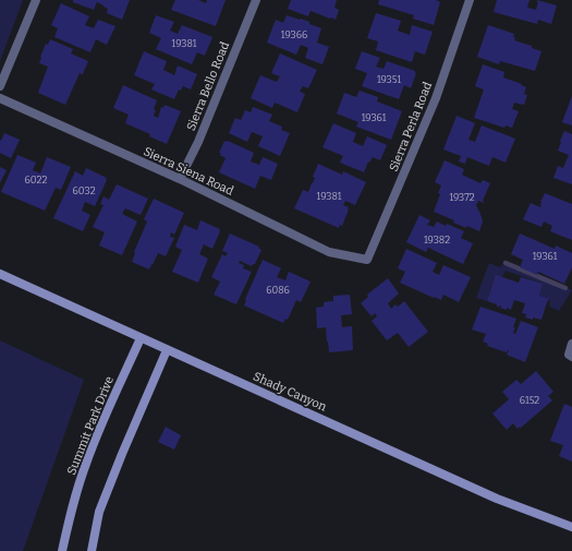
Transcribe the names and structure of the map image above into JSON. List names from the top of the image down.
{
  "streets": {
    "main road": ["Shady Canyon", "Summit Park Drive"],
    "street": ["Sierra Bello Road", "Sierra Perla Road", "Sierra Siena Road"]
  },
  "crossings": [
    ["Sierra Bello Road", "Sierra Siena Road"],
    ["Sierra Perla Road", "Sierra Siena Road"],
    ["Shady Canyon", "Summit Park Drive"]
  ],
  "house_numbers": [
    "19366",
    "19381",
    "19351",
    "19361",
    "6022",
    "6032",
    "19381",
    "19372",
    "19382",
    "19361",
    "6086",
    "6152"
  ]
}
